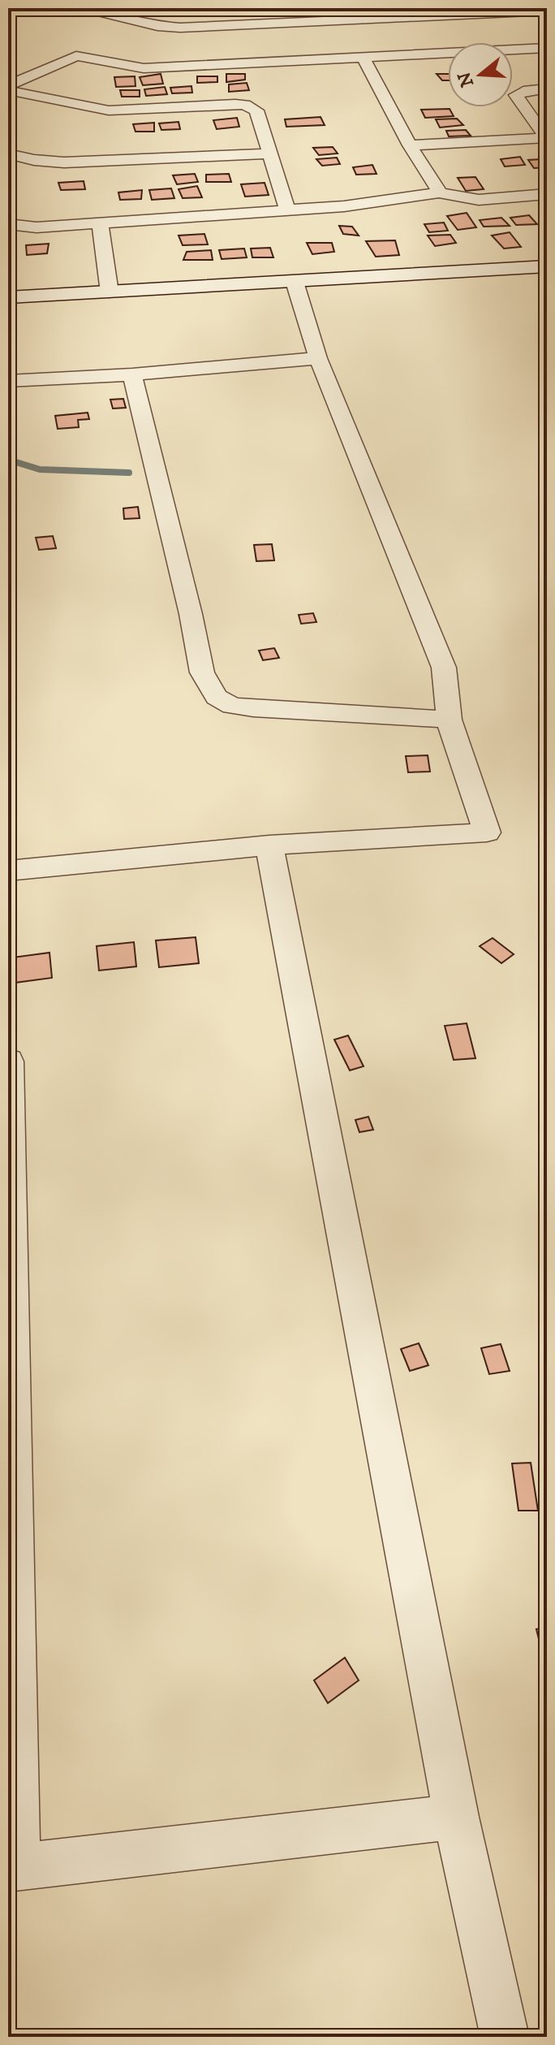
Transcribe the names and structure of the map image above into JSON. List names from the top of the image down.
{
  "north": "left"
}
